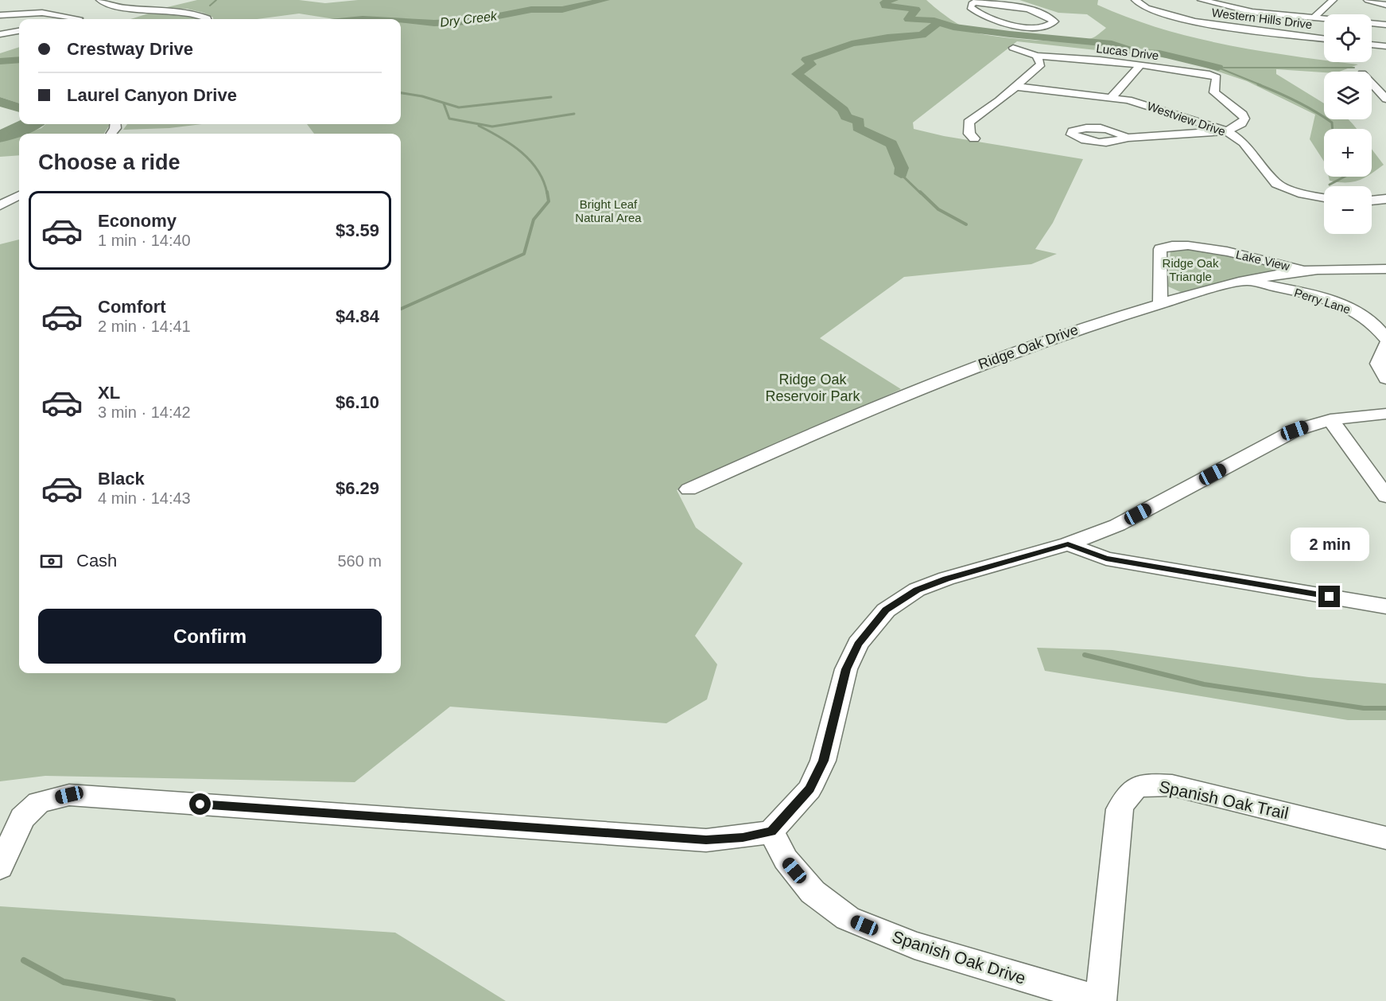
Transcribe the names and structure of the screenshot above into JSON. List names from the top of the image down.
{
  "streets": {
    "street": [
      "Western Hills Drive",
      "Lucas Drive",
      "Westview Drive",
      "Lake View",
      "Perry Lane",
      "Ridge Oak Drive",
      "Spanish Oak Trail",
      "Spanish Oak Drive"
    ]
  },
  "crossings": [
    ["Lucas Drive", "Westview Drive"],
    ["Lake View", "Ridge Oak Drive"],
    ["Perry Lane", "Ridge Oak Drive"],
    ["Spanish Oak Trail", "Spanish Oak Drive"]
  ],
  "water": ["Dry Creek"],
  "parks": ["Bright Leaf Natural Area", "Ridge Oak Triangle", "Ridge Oak Reservoir Park"],
  "page": {
    "map_buttons": ["+", "−"],
    "banner": ["Crestway Drive", "Laurel Canyon Drive"],
    "heading": "Choose a ride",
    "list": [
      {
        "name": "Economy",
        "note": "1 min · 14:40",
        "value": "$3.59"
      },
      {
        "name": "Comfort",
        "note": "2 min · 14:41",
        "value": "$4.84"
      },
      {
        "name": "XL",
        "note": "3 min · 14:42",
        "value": "$6.10"
      },
      {
        "name": "Black",
        "note": "4 min · 14:43",
        "value": "$6.29"
      }
    ],
    "bubble": "2 min",
    "pay": ["Cash", "560 m"],
    "buttons": "Confirm"
  }
}
